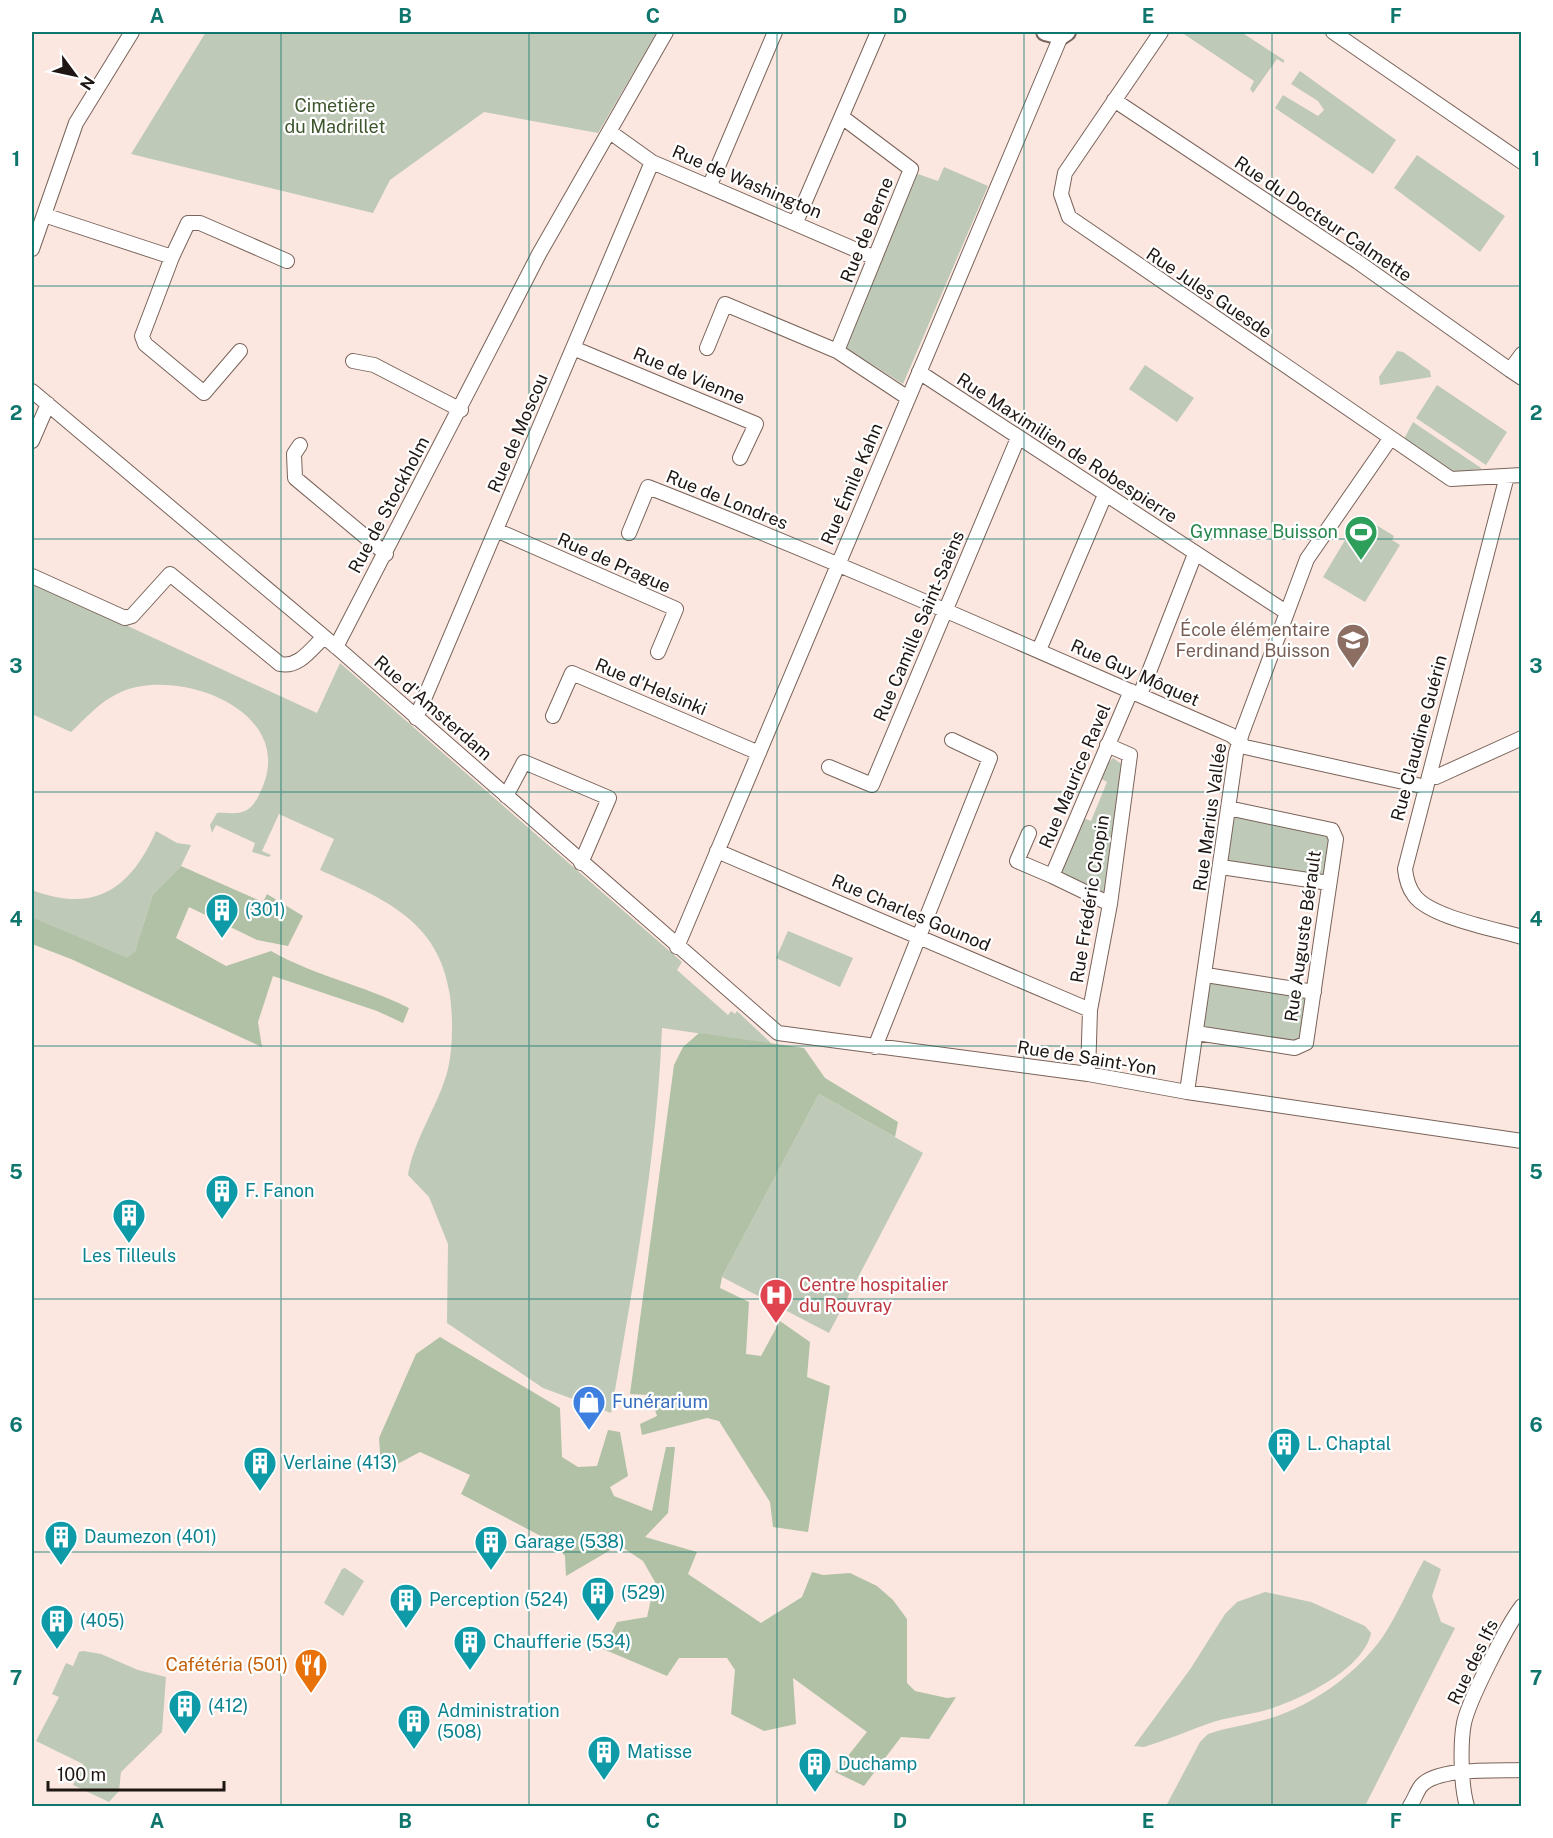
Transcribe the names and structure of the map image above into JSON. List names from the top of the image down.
{
  "streets": {
    "street": [
      "Rue de Washington",
      "Rue du Docteur Calmette",
      "Rue de Berne",
      "Rue Jules Guesde",
      "Rue de Vienne",
      "Rue de Moscou",
      "Rue Maximilien de Robespierre",
      "Rue Émile Kahn",
      "Rue de Londres",
      "Rue de Stockholm",
      "Rue de Prague",
      "Rue Camille Saint-Saëns",
      "Rue Guy Môquet",
      "Rue d'Helsinki",
      "Rue d'Amsterdam",
      "Rue Claudine Guérin",
      "Rue Maurice Ravel",
      "Rue Marius Vallée",
      "Rue Frédéric Chopin",
      "Rue Charles Gounod",
      "Rue Auguste Bérault",
      "Rue de Saint-Yon",
      "Rue des Ifs"
    ]
  },
  "crossings": [
    ["Rue de Washington", "Rue de Berne"],
    ["Rue de Washington", "Rue de Moscou"],
    ["Rue de Washington", "Rue de Stockholm"],
    ["Rue du Docteur Calmette", "Rue Jules Guesde"],
    ["Rue Jules Guesde", "Rue Claudine Guérin"],
    ["Rue Jules Guesde", "Rue Marius Vallée"],
    ["Rue de Vienne", "Rue de Moscou"],
    ["Rue de Moscou", "Rue de Prague"],
    ["Rue de Moscou", "Rue d'Amsterdam"],
    ["Rue Maximilien de Robespierre", "Rue Émile Kahn"],
    ["Rue Maximilien de Robespierre", "Rue Camille Saint-Saëns"],
    ["Rue Maximilien de Robespierre", "Rue Maurice Ravel"],
    ["Rue Maximilien de Robespierre", "Rue Marius Vallée"],
    ["Rue Émile Kahn", "Rue de Londres"],
    ["Rue Émile Kahn", "Rue Guy Môquet"],
    ["Rue Émile Kahn", "Rue d'Helsinki"],
    ["Rue Émile Kahn", "Rue d'Amsterdam"],
    ["Rue Émile Kahn", "Rue Charles Gounod"],
    ["Rue Émile Kahn", "Rue de Saint-Yon"],
    ["Rue de Londres", "Rue Guy Môquet"],
    ["Rue de Stockholm", "Rue d'Amsterdam"],
    ["Rue Camille Saint-Saëns", "Rue Guy Môquet"],
    ["Rue Guy Môquet", "Rue Claudine Guérin"],
    ["Rue Guy Môquet", "Rue Maurice Ravel"],
    ["Rue Guy Môquet", "Rue Marius Vallée"],
    ["Rue d'Amsterdam", "Rue de Saint-Yon"],
    ["Rue Maurice Ravel", "Rue Frédéric Chopin"],
    ["Rue Marius Vallée", "Rue Auguste Bérault"],
    ["Rue Marius Vallée", "Rue de Saint-Yon"],
    ["Rue Frédéric Chopin", "Rue Charles Gounod"],
    ["Rue Frédéric Chopin", "Rue de Saint-Yon"]
  ],
  "parks": ["Cimetière du Madrillet"],
  "places": {
    "sports": ["Gymnase Buisson"],
    "school or university": ["École élémentaire Ferdinand Buisson"],
    "building": [
      "(301)",
      "F. Fanon",
      "Les Tilleuls",
      "L. Chaptal",
      "Verlaine (413)",
      "Daumezon (401)",
      "Garage (538)",
      "(529)",
      "Perception (524)",
      "(405)",
      "Chaufferie (534)",
      "(412)",
      "Administration (508)",
      "Matisse",
      "Duchamp"
    ],
    "hospital": ["Centre hospitalier du Rouvray"],
    "shop": ["Funérarium"],
    "restaurant": ["Cafétéria (501)"]
  },
  "scale_bar": "100 m",
  "north": "bottom right",
  "grid": {
    "columns": [
      "A",
      "B",
      "C",
      "D",
      "E",
      "F"
    ],
    "rows": [
      "1",
      "2",
      "3",
      "4",
      "5",
      "6",
      "7"
    ]
  }
}
